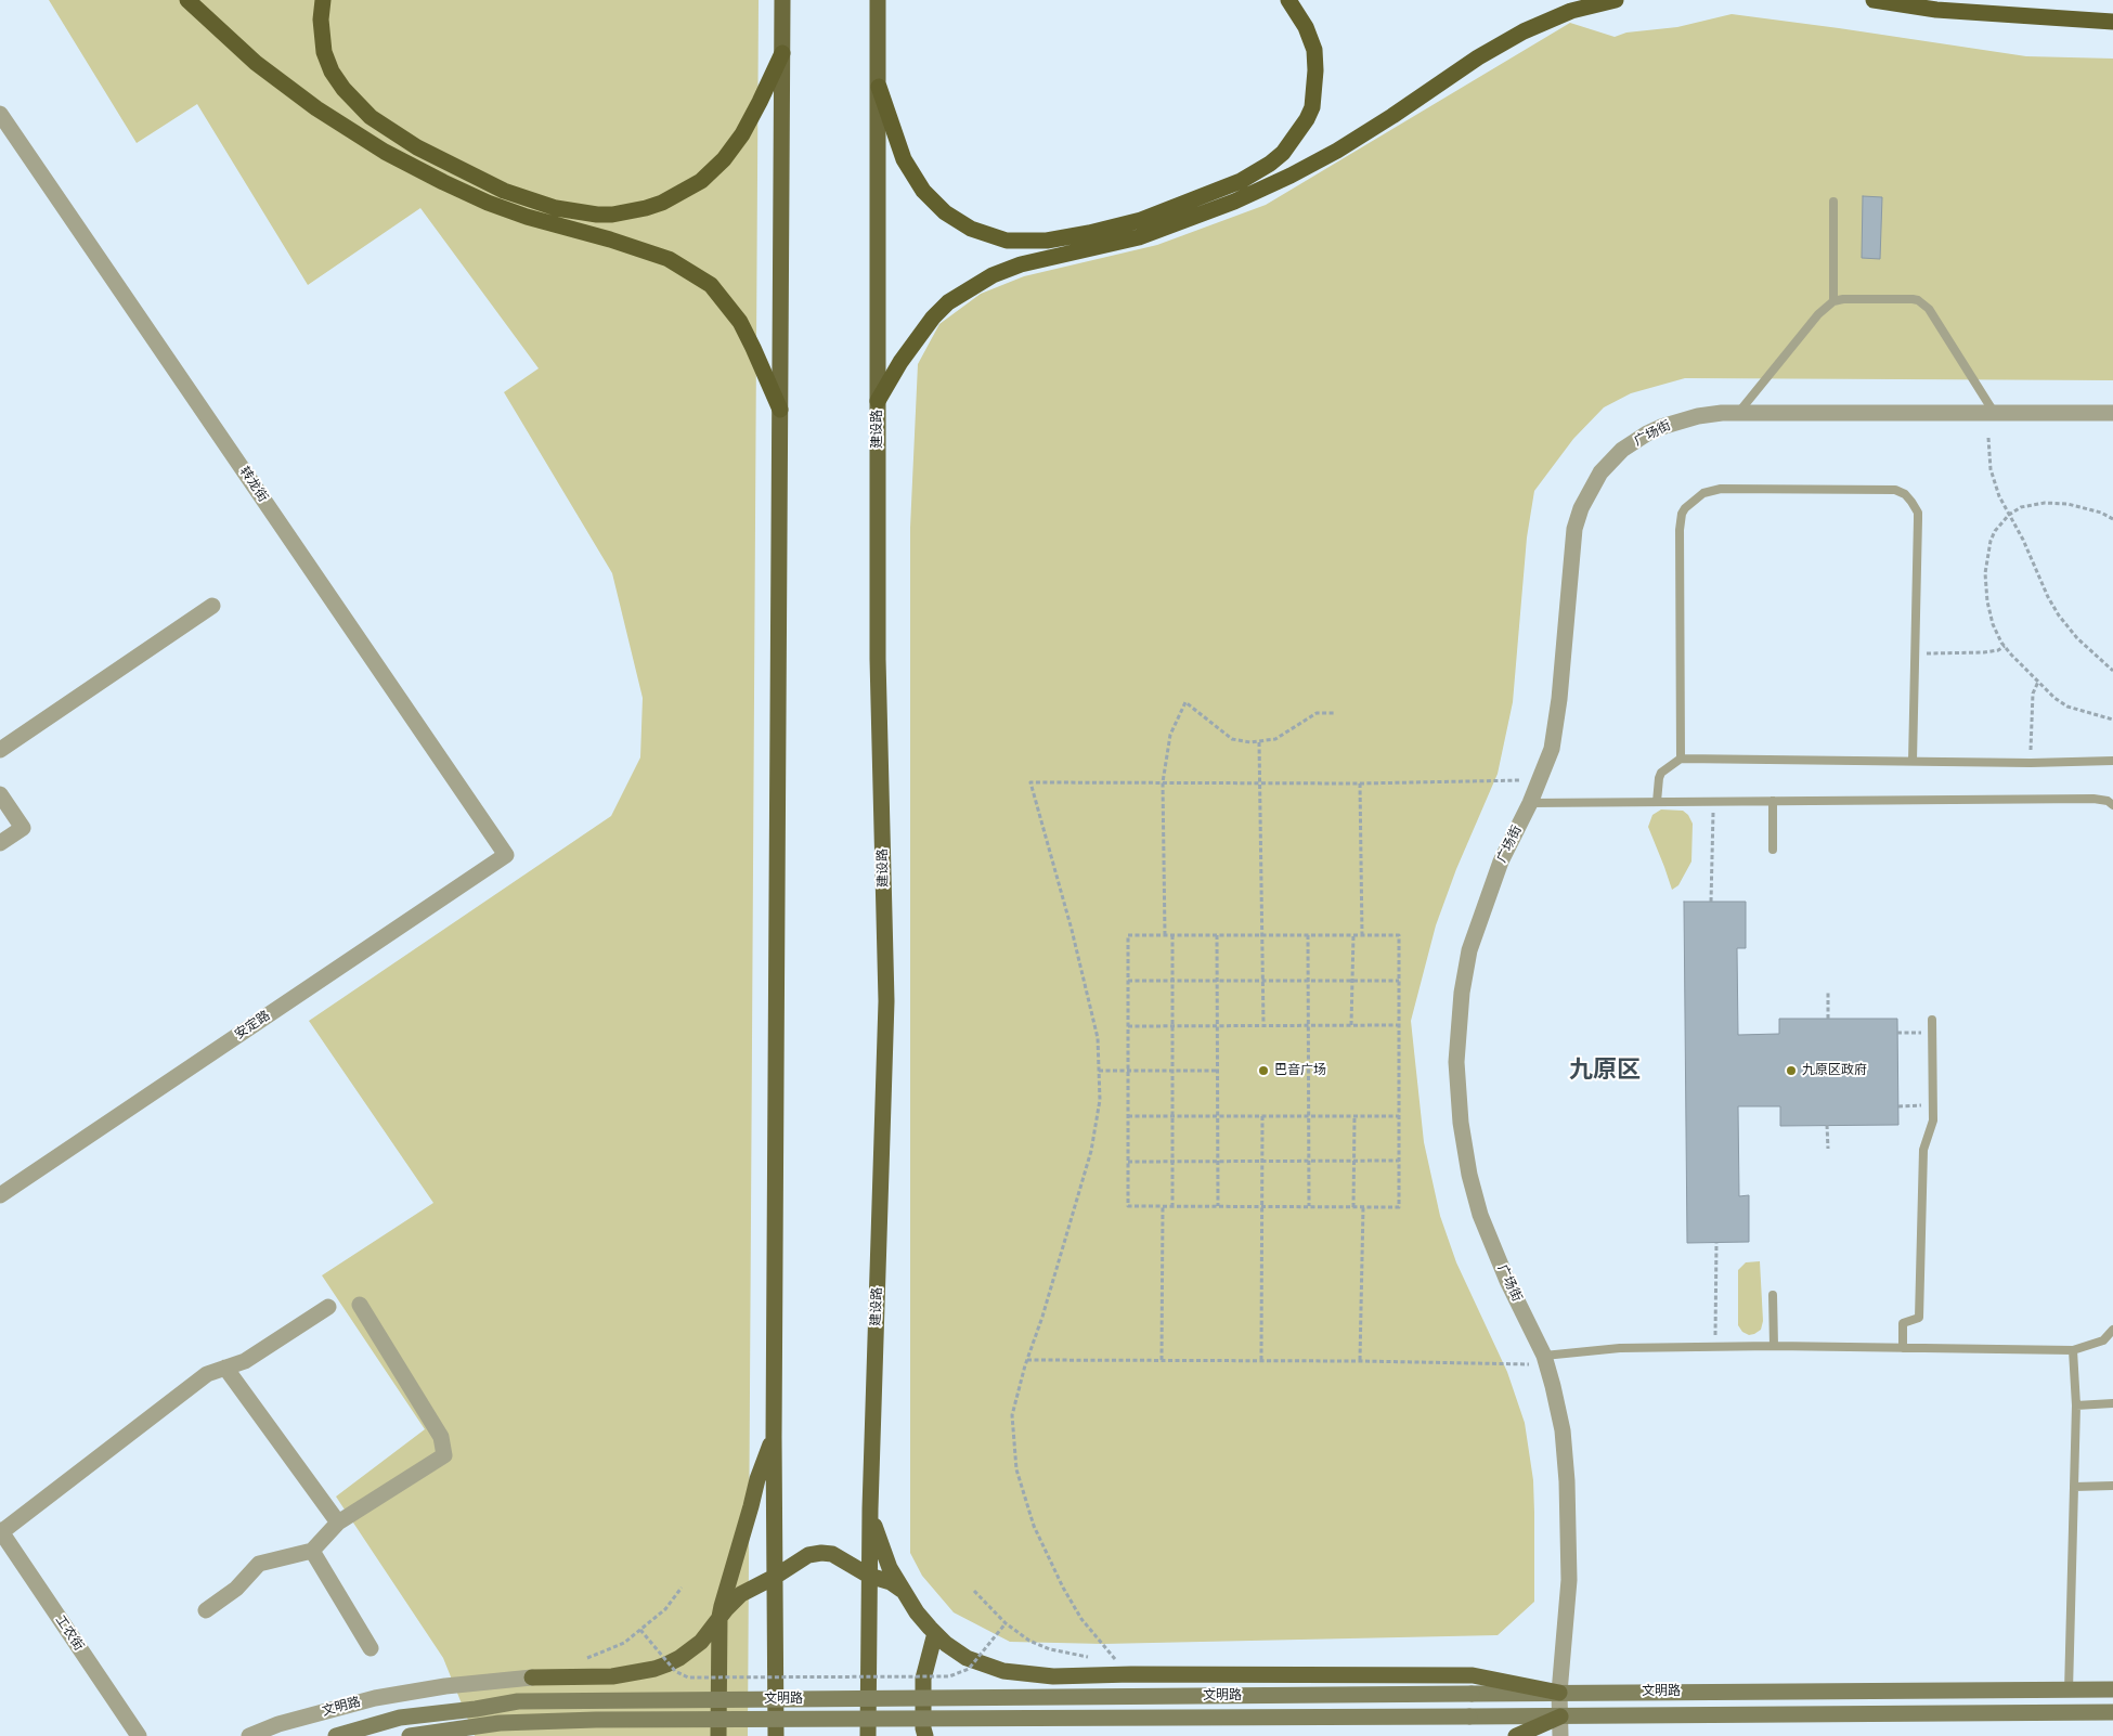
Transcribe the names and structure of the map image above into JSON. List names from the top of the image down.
{
  "streets": {
    "main road": ["建设路", "文明路"],
    "street": [
      "广场街",
      "转龙街",
      "安定路",
      "工农街"
    ]
  },
  "crossings": [
    ["广场街", "文明路"],
    ["转龙街", "安定路"]
  ],
  "districts": ["九原区"],
  "places": ["巴音广场", "九原区政府"]
}
